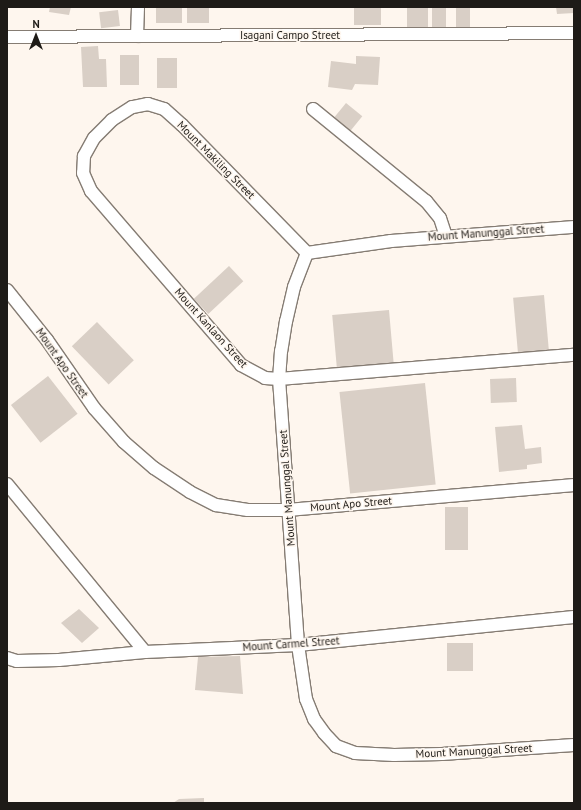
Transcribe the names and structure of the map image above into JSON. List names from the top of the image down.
{
  "streets": {
    "street": [
      "Isagani Campo Street",
      "Mount Makiling Street",
      "Mount Manunggal Street",
      "Mount Kanlaon Street",
      "Mount Apo Street",
      "Mount Carmel Street"
    ]
  },
  "crossings": [
    ["Mount Makiling Street", "Mount Manunggal Street"],
    ["Mount Makiling Street", "Mount Kanlaon Street"],
    ["Mount Manunggal Street", "Mount Kanlaon Street"],
    ["Mount Manunggal Street", "Mount Apo Street"],
    ["Mount Manunggal Street", "Mount Carmel Street"]
  ],
  "north": "top"
}
